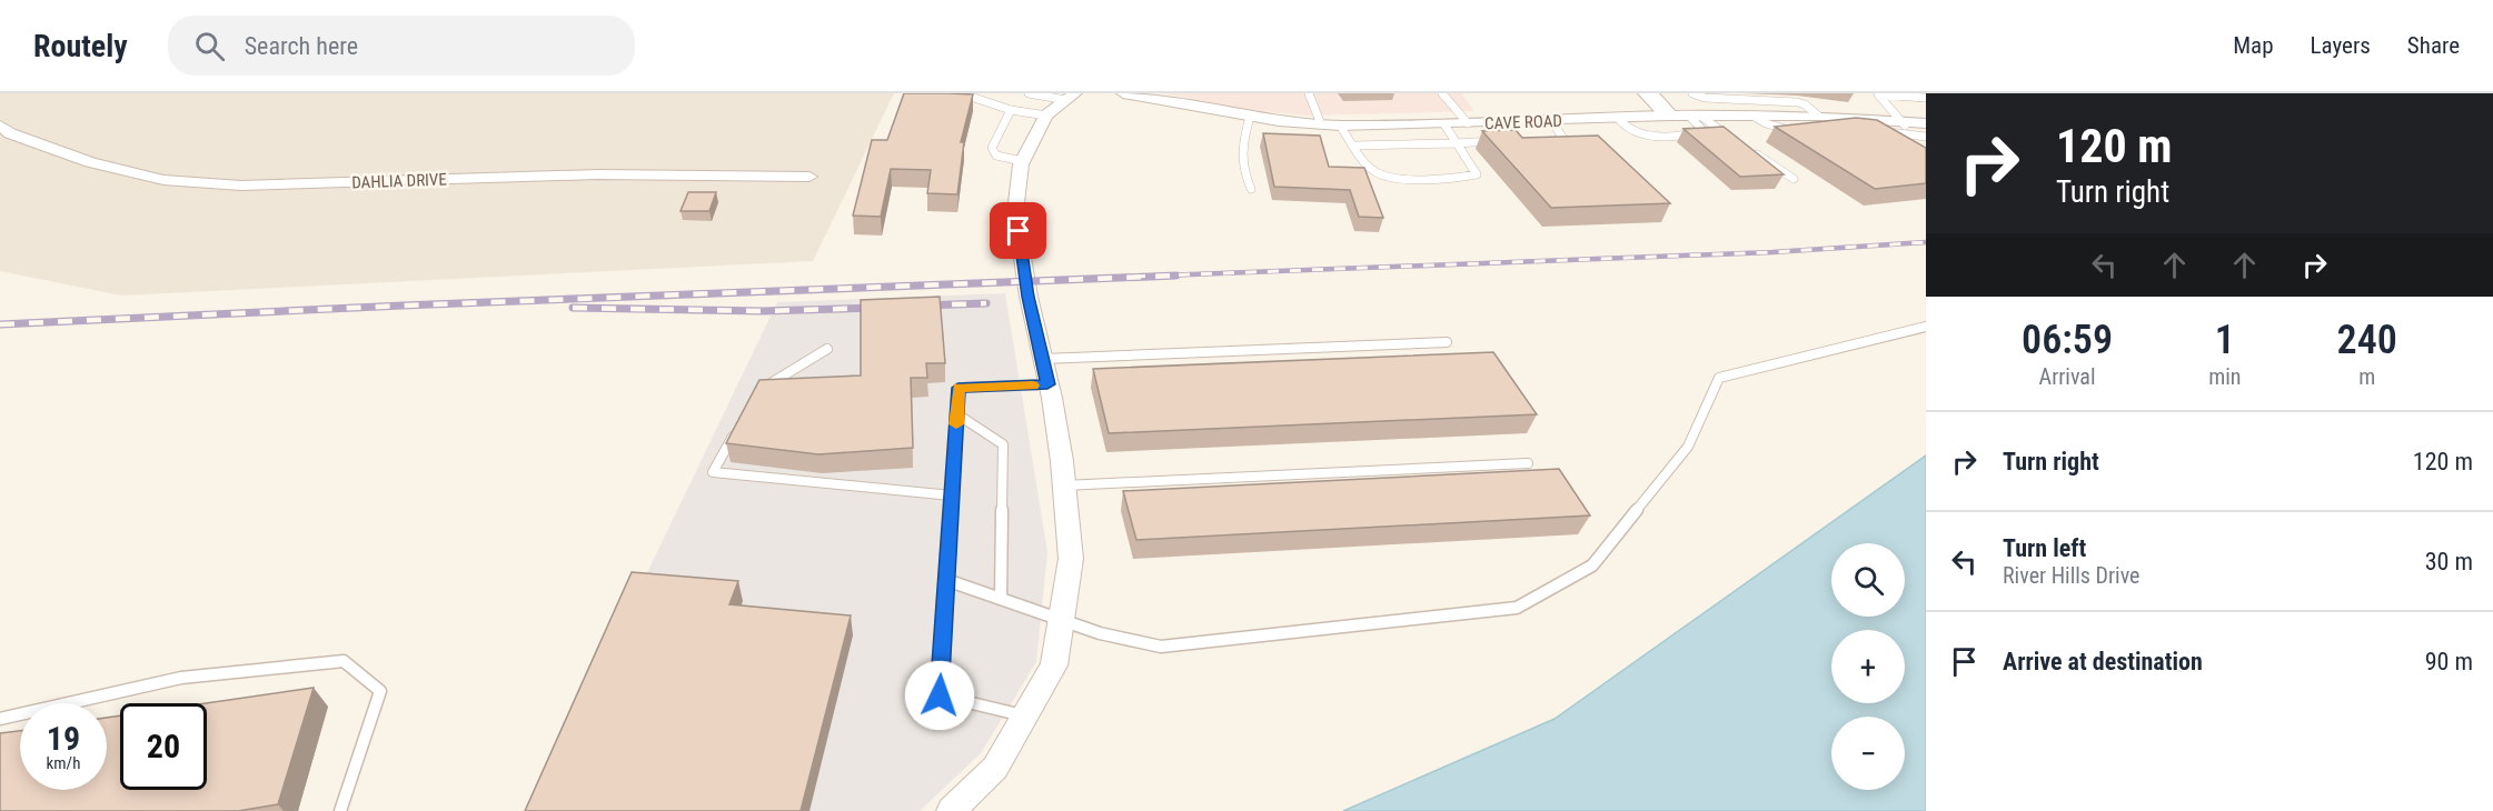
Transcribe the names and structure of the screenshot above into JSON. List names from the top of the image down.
{
  "streets": {
    "street": ["CAVE ROAD", "DAHLIA DRIVE"]
  },
  "page": {
    "header": "Routely",
    "search": "Search here",
    "nav": ["Map", "Layers", "Share"],
    "turn": ["120 m", "Turn right"],
    "eta": [
      "06:59",
      "Arrival",
      "1",
      "min",
      "240",
      "m"
    ],
    "list": [
      {
        "name": "Turn right",
        "value": "120 m"
      },
      {
        "name": "Turn left",
        "note": "River Hills Drive",
        "value": "30 m"
      },
      {
        "name": "Arrive at destination",
        "value": "90 m"
      }
    ],
    "map_buttons": ["+", "−"],
    "speed": "19 km/h",
    "limit": "20"
  }
}
